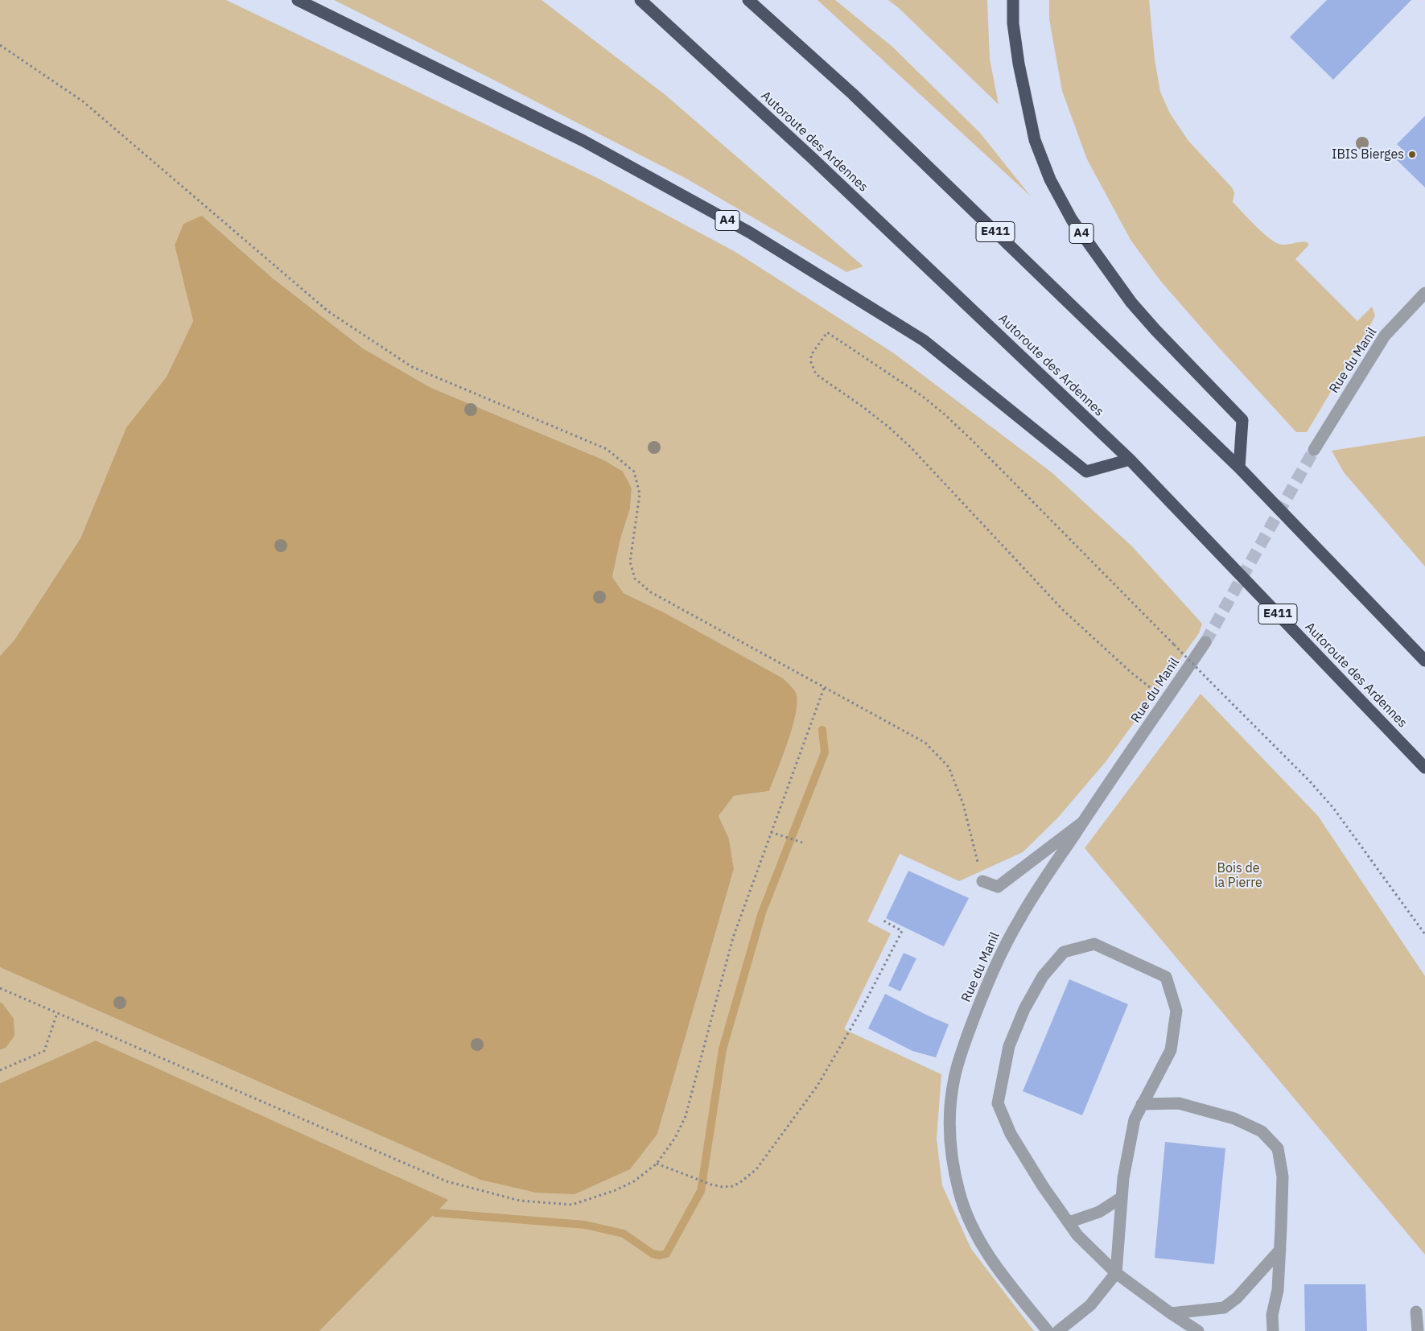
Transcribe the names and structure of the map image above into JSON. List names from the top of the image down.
{
  "streets": {
    "highway": ["Autoroute des Ardennes", "A4", "E411"],
    "street": ["Rue du Manil"]
  },
  "crossings": [
    ["Autoroute des Ardennes", "A4"],
    ["A4", "E411"]
  ],
  "parks": ["Bois de la Pierre"],
  "places": ["IBIS Bierges"]
}
